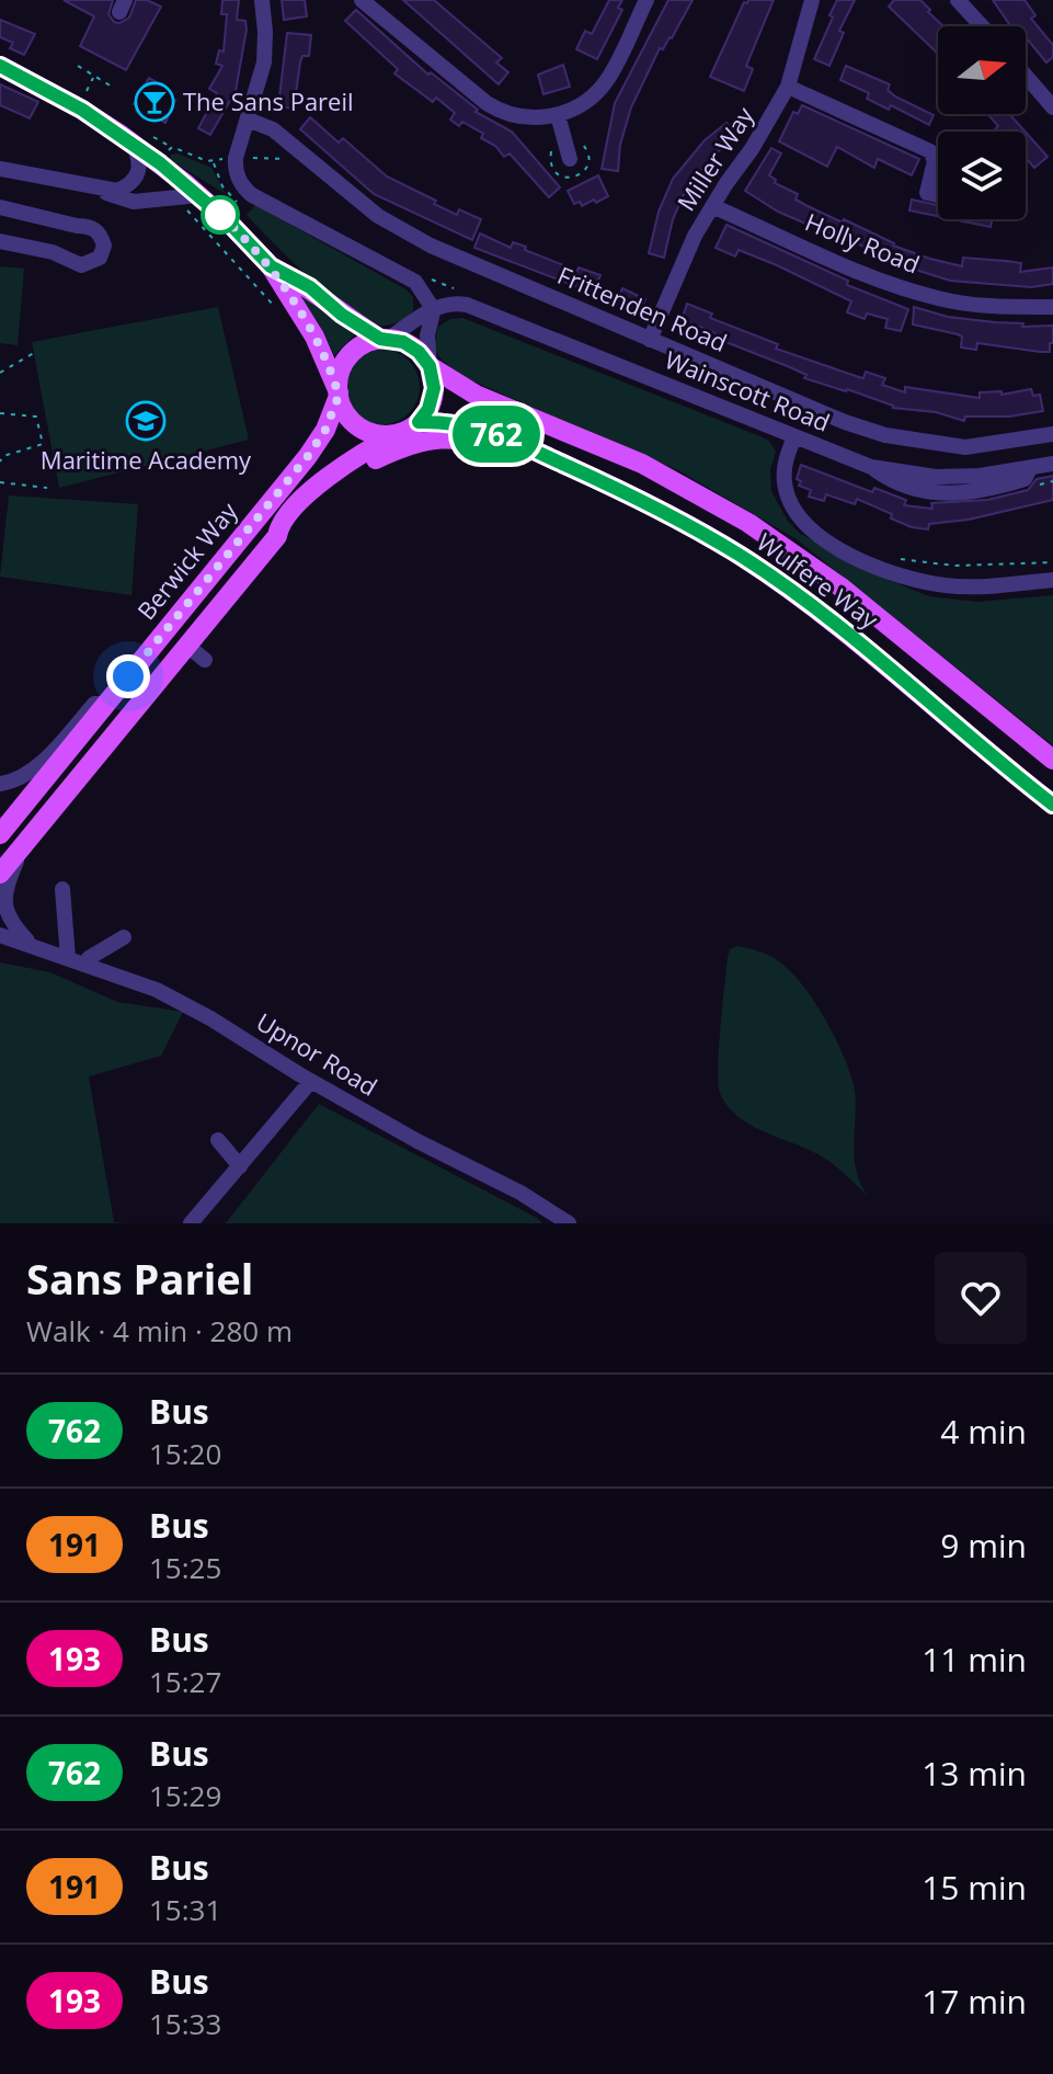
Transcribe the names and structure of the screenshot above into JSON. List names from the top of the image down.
{
  "streets": {
    "main road": ["Berwick Way", "Wulfere Way"],
    "street": [
      "Miller Way",
      "Holly Road",
      "Frittenden Road",
      "Wainscott Road",
      "Upnor Road"
    ]
  },
  "crossings": [
    ["Miller Way", "Holly Road"],
    ["Miller Way", "Frittenden Road"],
    ["Wainscott Road", "Berwick Way"],
    ["Wainscott Road", "Wulfere Way"],
    ["Berwick Way", "Wulfere Way"]
  ],
  "places": {
    "bar": ["The Sans Pareil"],
    "school or university": ["Maritime Academy"]
  },
  "lines": ["bus line 762"],
  "north": "right",
  "page": {
    "on_map": "762",
    "heading": ["Sans Pariel", "Walk · 4 min · 280 m"],
    "list": [
      {
        "mark": "762",
        "name": "Bus",
        "note": "15:20",
        "value": "4 min"
      },
      {
        "mark": "191",
        "name": "Bus",
        "note": "15:25",
        "value": "9 min"
      },
      {
        "mark": "193",
        "name": "Bus",
        "note": "15:27",
        "value": "11 min"
      },
      {
        "mark": "762",
        "name": "Bus",
        "note": "15:29",
        "value": "13 min"
      },
      {
        "mark": "191",
        "name": "Bus",
        "note": "15:31",
        "value": "15 min"
      },
      {
        "mark": "193",
        "name": "Bus",
        "note": "15:33",
        "value": "17 min"
      }
    ]
  }
}
